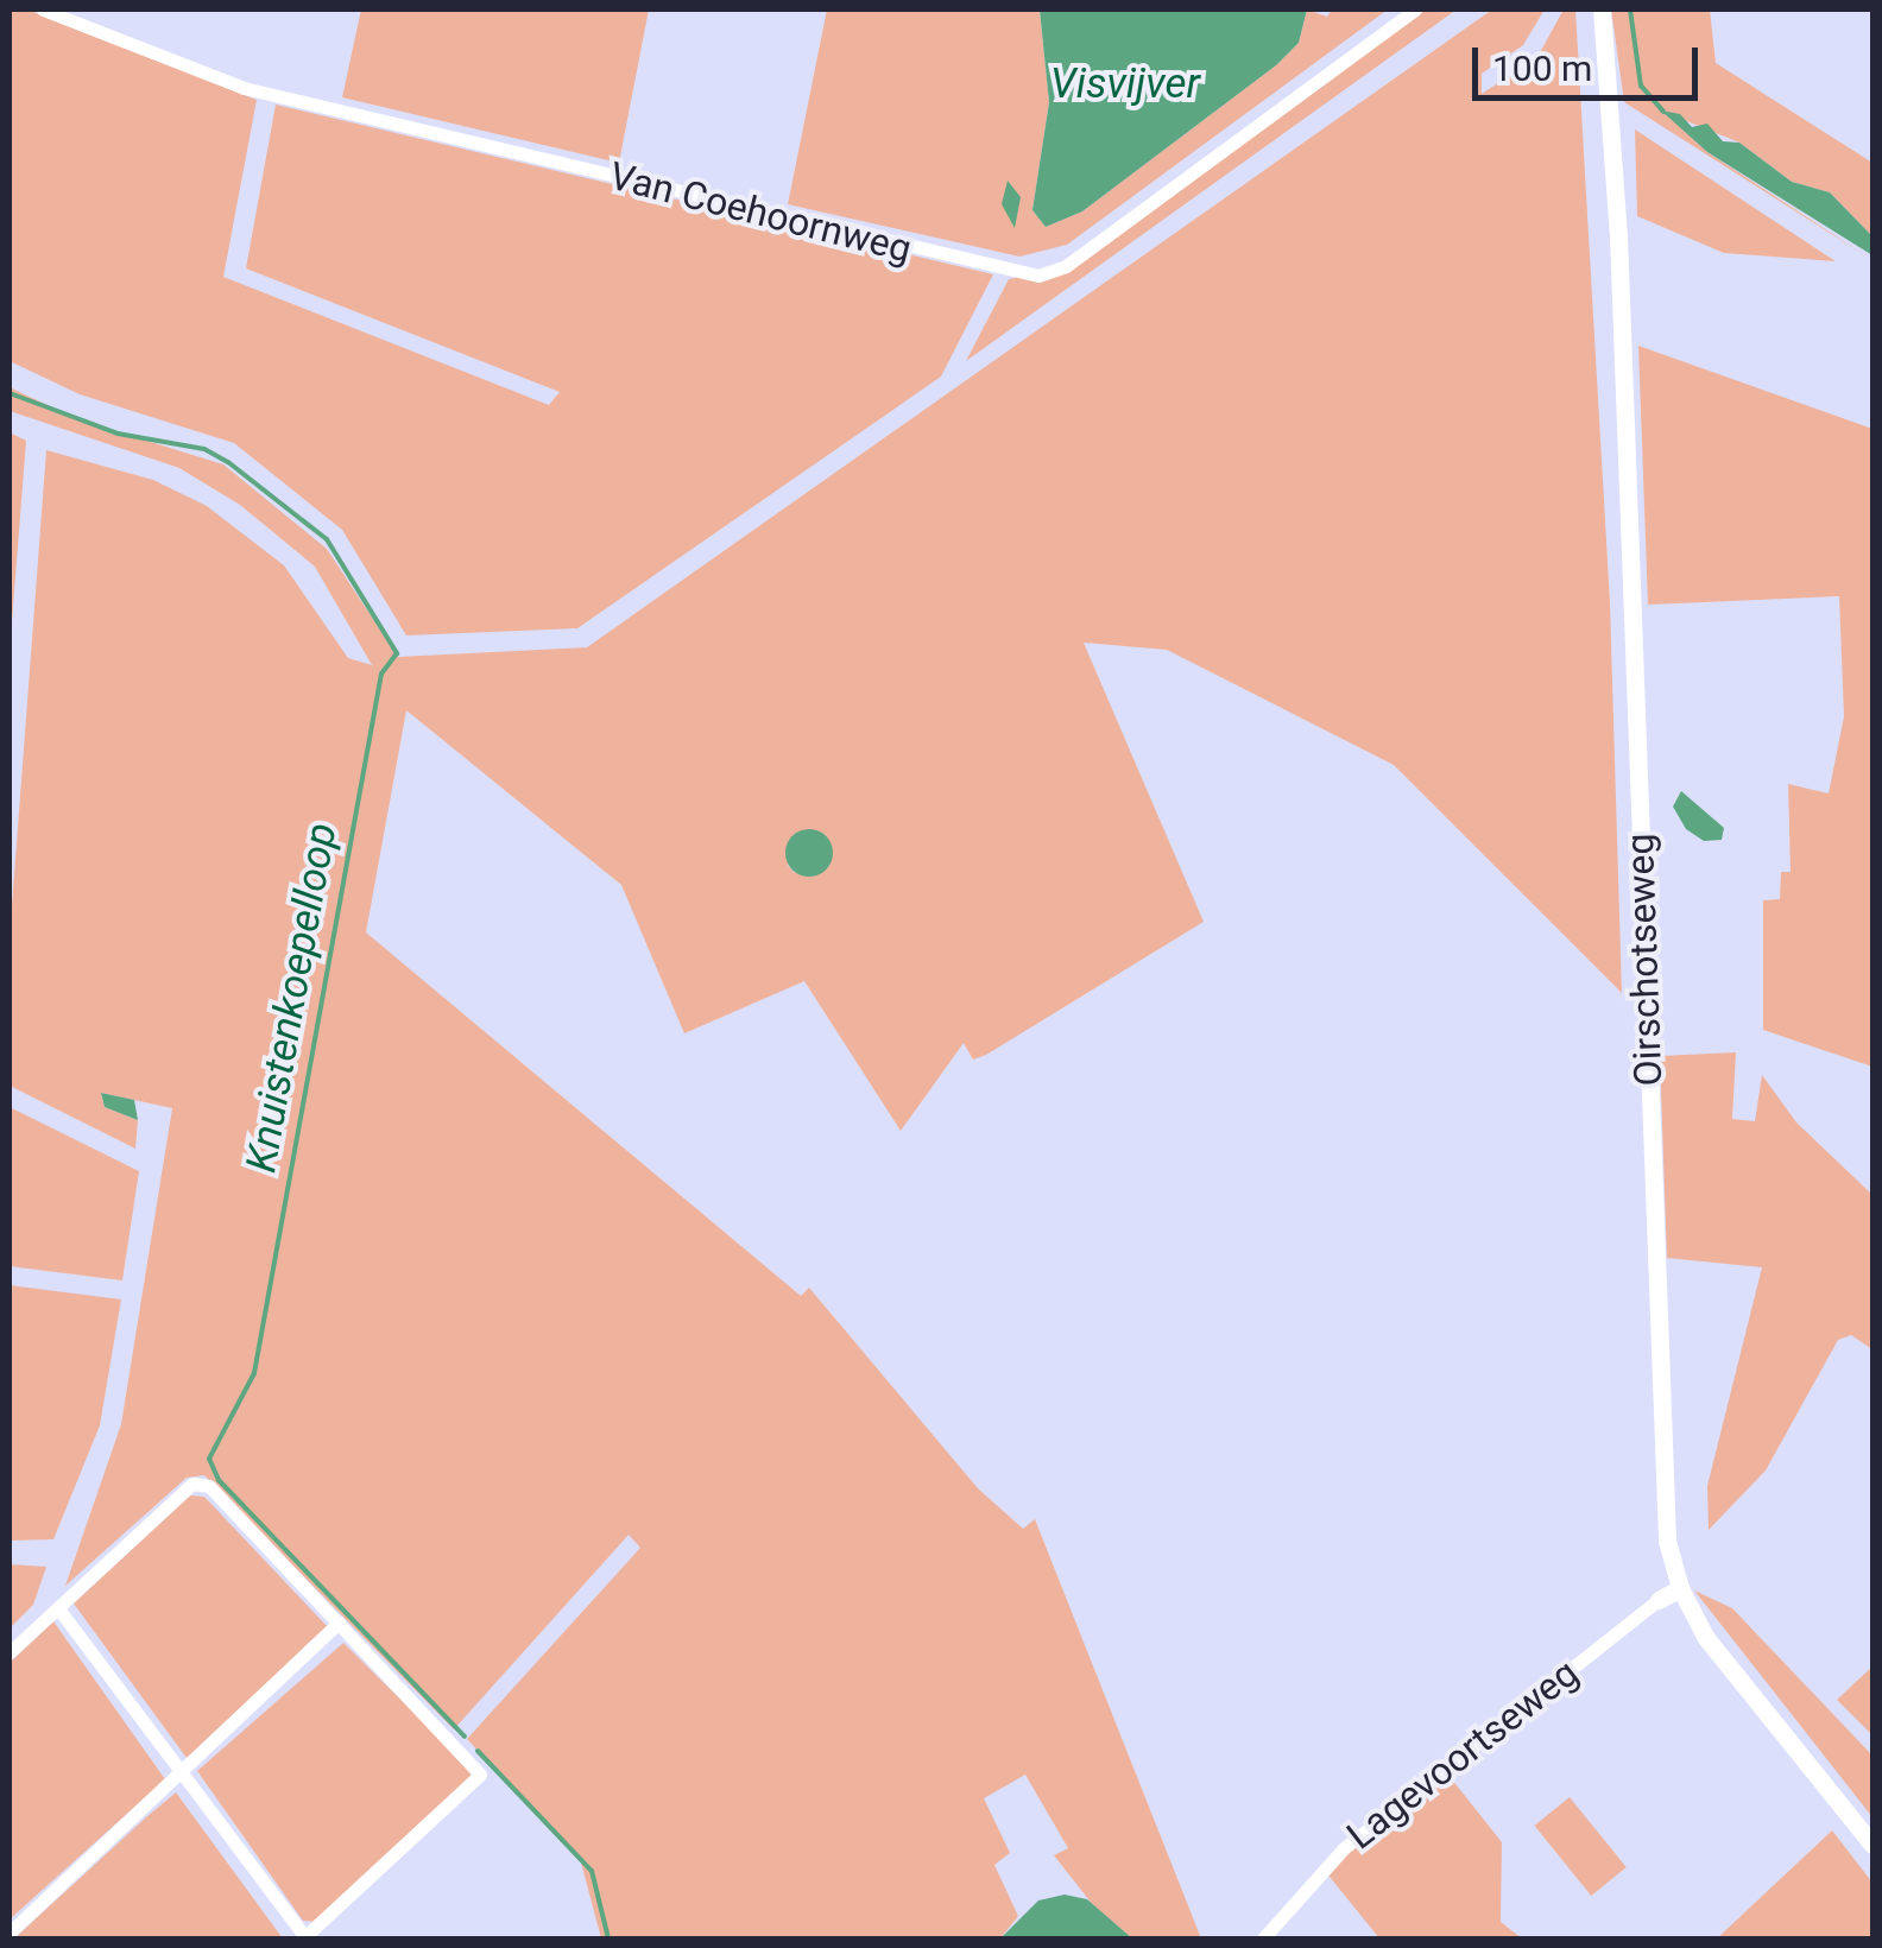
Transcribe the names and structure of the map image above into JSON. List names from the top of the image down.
{
  "streets": {
    "street": ["Van Coehoornweg", "Oirschotseweg", "Lagevoortseweg"]
  },
  "crossings": [
    ["Oirschotseweg", "Lagevoortseweg"]
  ],
  "water": ["Visvijver", "Knuistenkoepelloop"],
  "scale_bar": "100 m"
}
